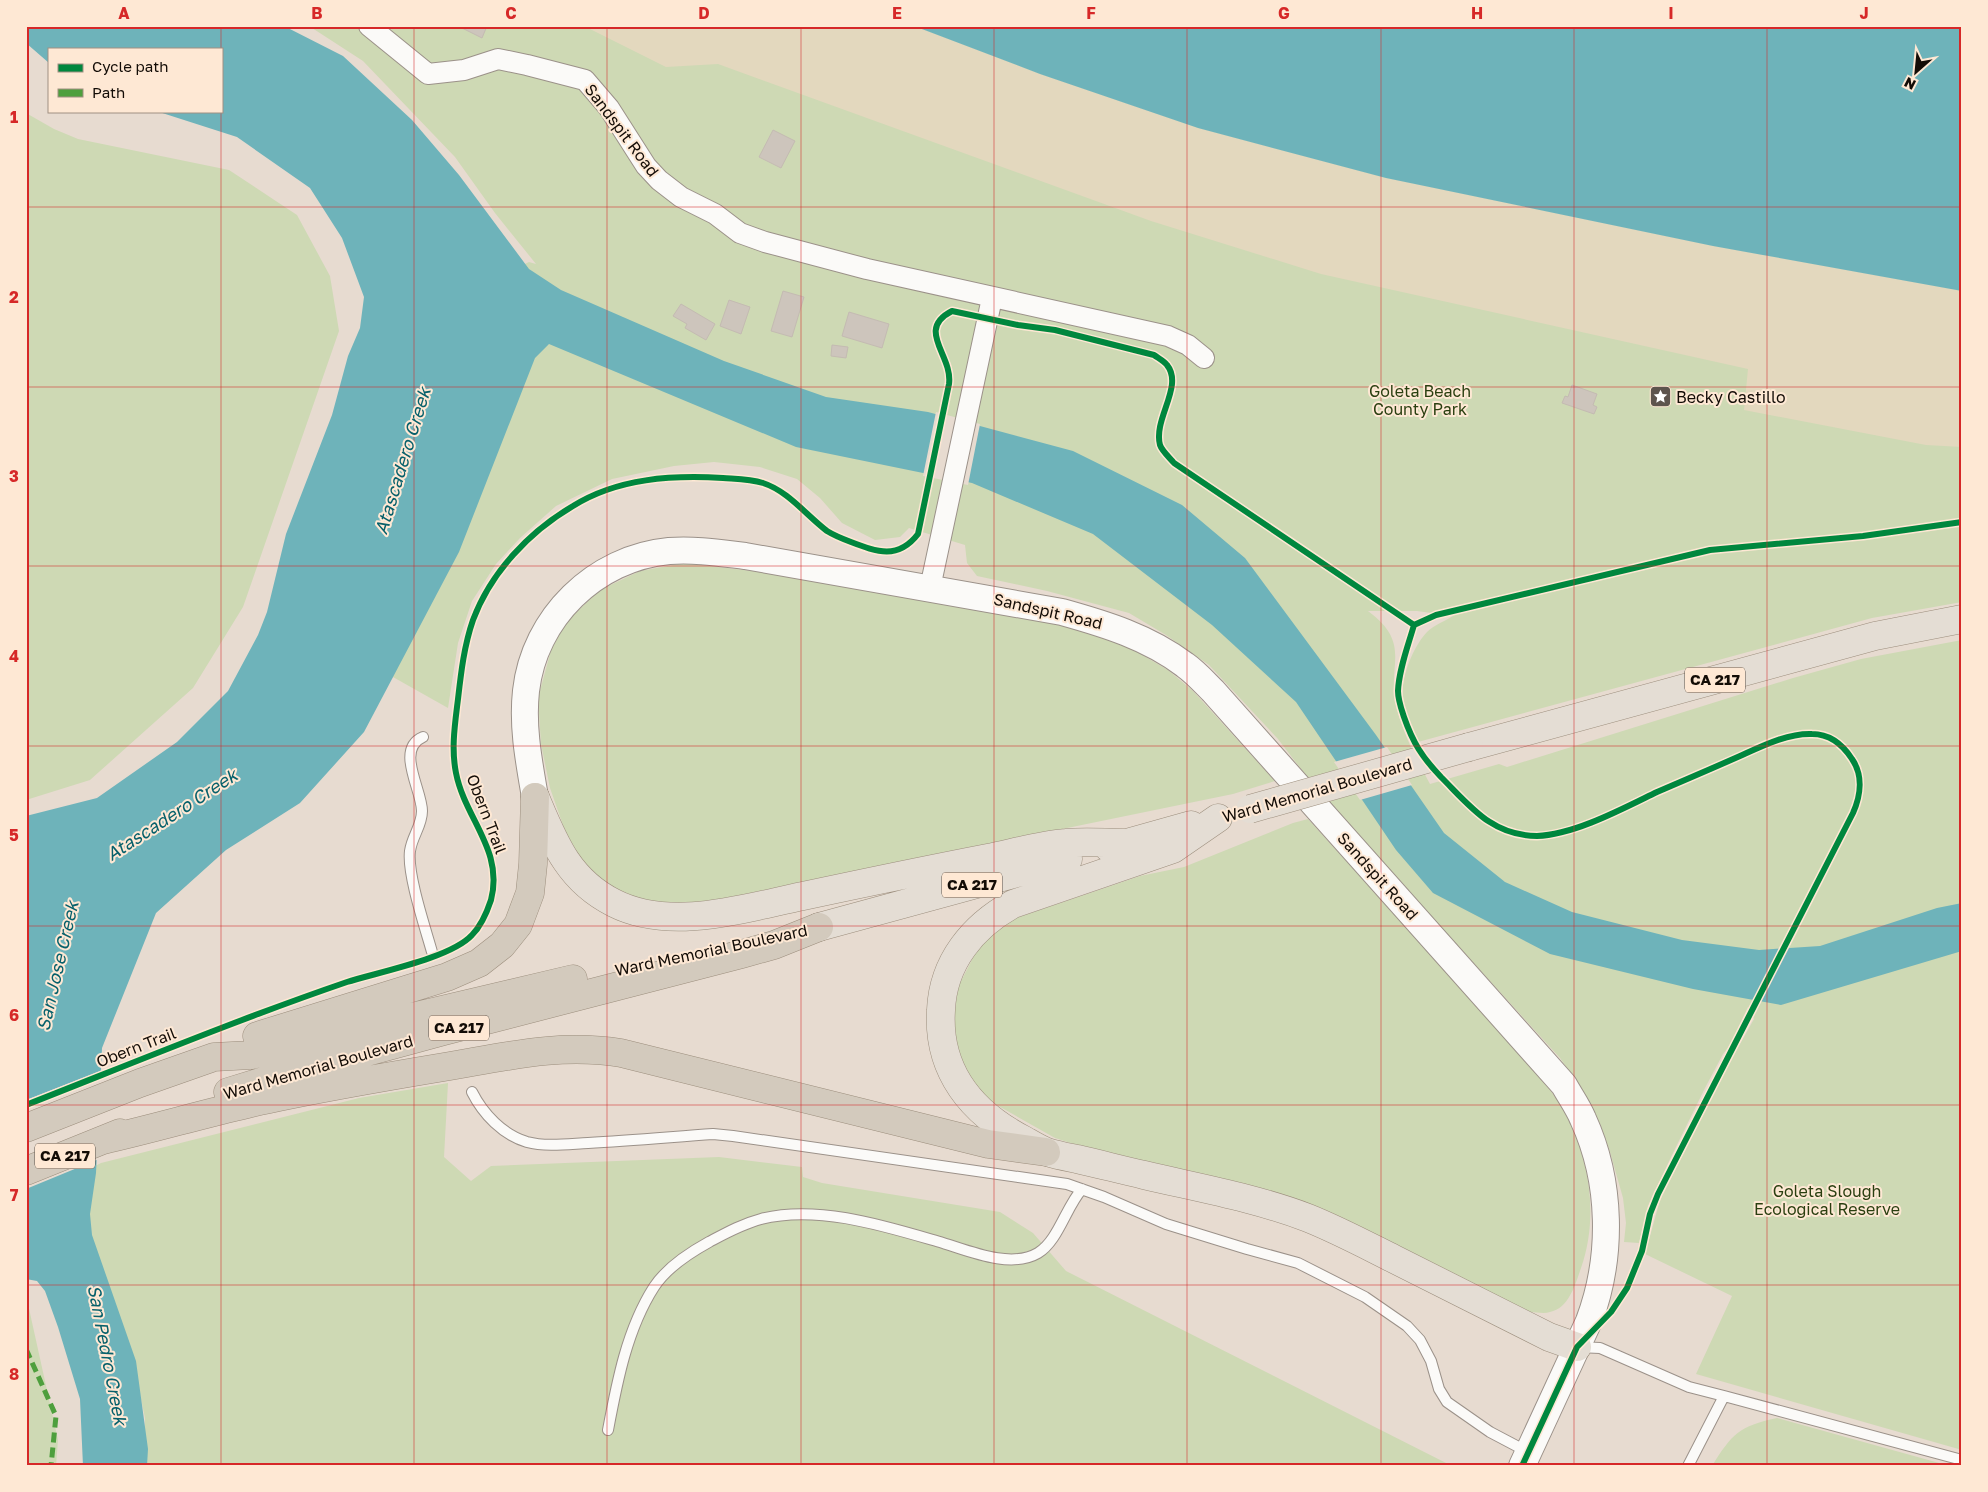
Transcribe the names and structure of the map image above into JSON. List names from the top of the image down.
{
  "streets": {
    "highway": ["CA 217", "Ward Memorial Boulevard"],
    "street": ["Sandspit Road"],
    "cycle path": ["Obern Trail"]
  },
  "water": ["Atascadero Creek", "San Jose Creek", "San Pedro Creek"],
  "parks": ["Goleta Beach County Park", "Goleta Slough Ecological Reserve"],
  "places": {
    "place": ["Becky Castillo"]
  },
  "legend": ["Cycle path", "Path"],
  "north": "bottom left",
  "grid": {
    "columns": [
      "A",
      "B",
      "C",
      "D",
      "E",
      "F",
      "G",
      "H",
      "I",
      "J"
    ],
    "rows": [
      "1",
      "2",
      "3",
      "4",
      "5",
      "6",
      "7",
      "8"
    ]
  }
}
